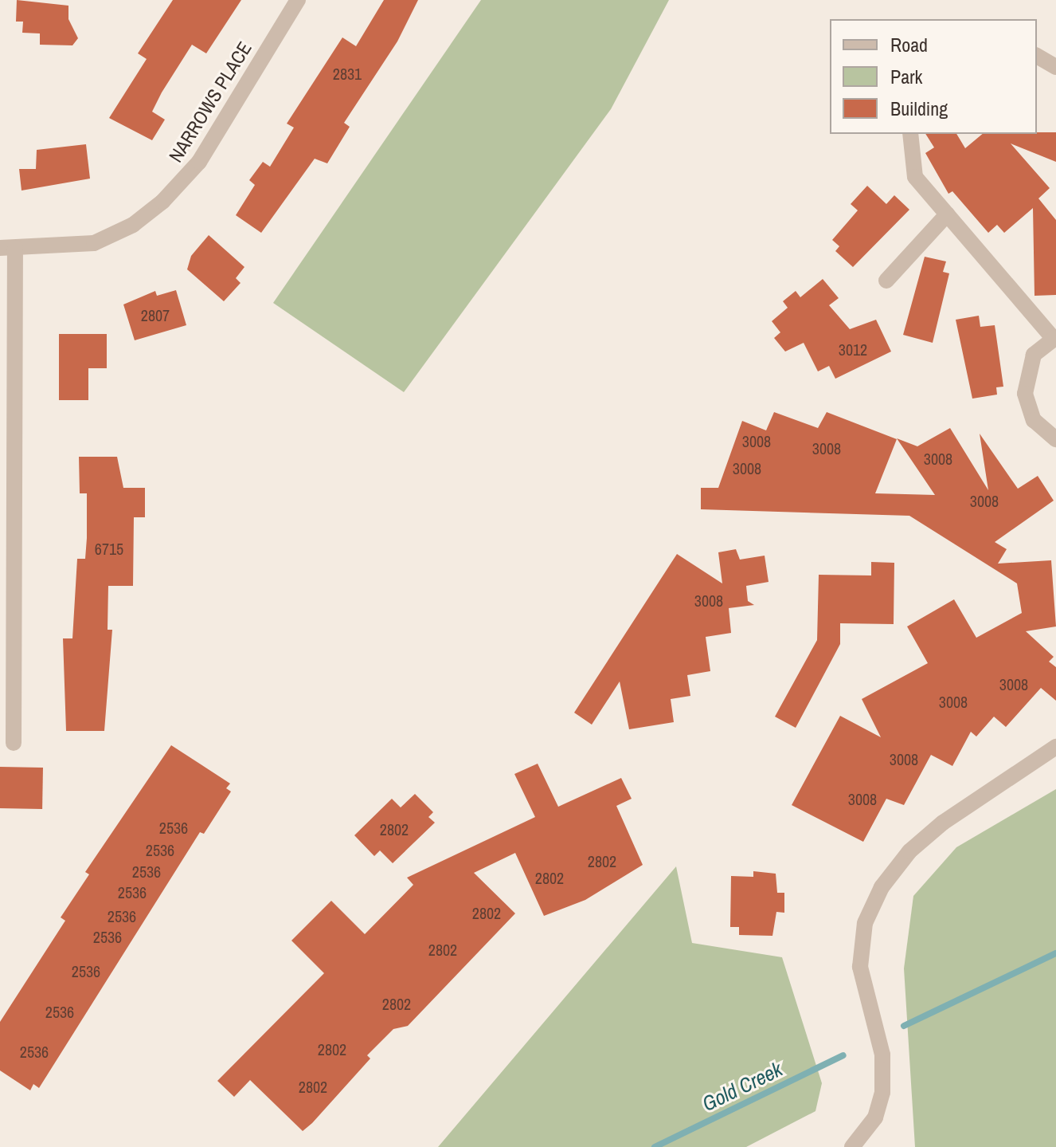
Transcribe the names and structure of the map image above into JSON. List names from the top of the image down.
{
  "streets": {
    "street": ["NARROWS PLACE"]
  },
  "water": ["Gold Creek"],
  "house_numbers": [
    "2831",
    "2807",
    "3012",
    "3008",
    "3008",
    "3008",
    "3008",
    "3008",
    "6715",
    "3008",
    "3008",
    "3008",
    "3008",
    "3008",
    "2536",
    "2802",
    "2536",
    "2802",
    "2536",
    "2802",
    "2536",
    "2802",
    "2536",
    "2536",
    "2802",
    "2536",
    "2802",
    "2536",
    "2802",
    "2536",
    "2802"
  ],
  "legend": ["Road", "Park", "Building"]
}
